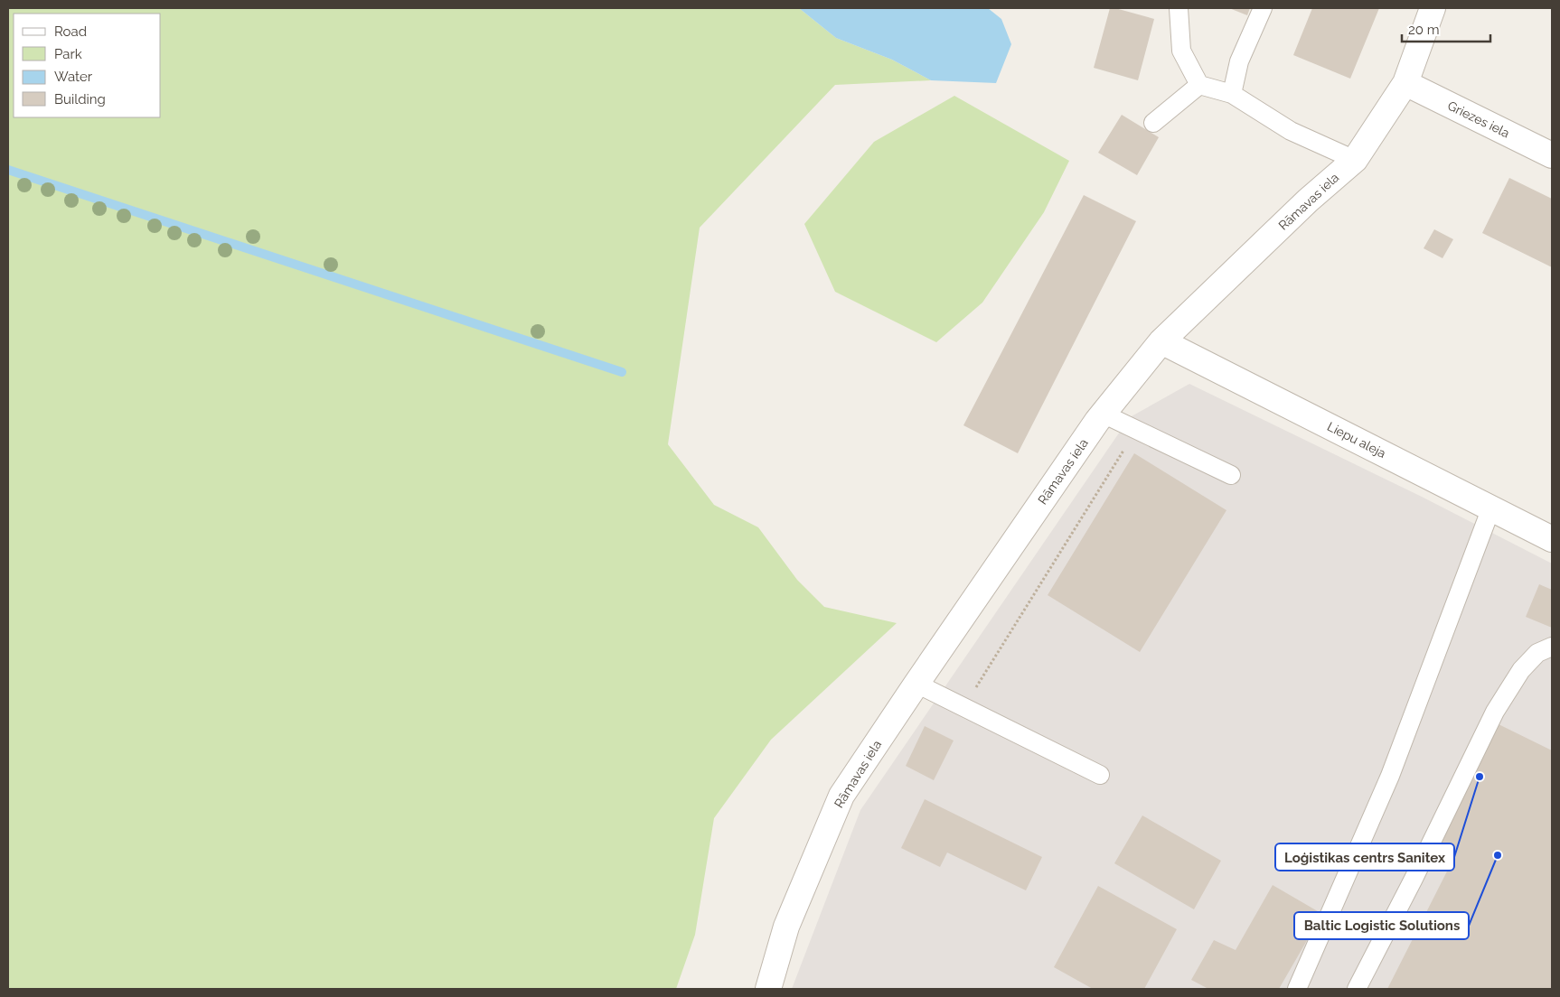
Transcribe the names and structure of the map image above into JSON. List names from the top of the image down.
{
  "streets": {
    "street": ["Griezes iela", "Rāmavas iela", "Liepu aleja"]
  },
  "crossings": [
    ["Griezes iela", "Rāmavas iela"],
    ["Rāmavas iela", "Liepu aleja"]
  ],
  "places": ["Loģistikas centrs Sanitex", "Baltic Logistic Solutions"],
  "legend": [
    "Road",
    "Park",
    "Water",
    "Building"
  ],
  "scale_bar": "20 m"
}
